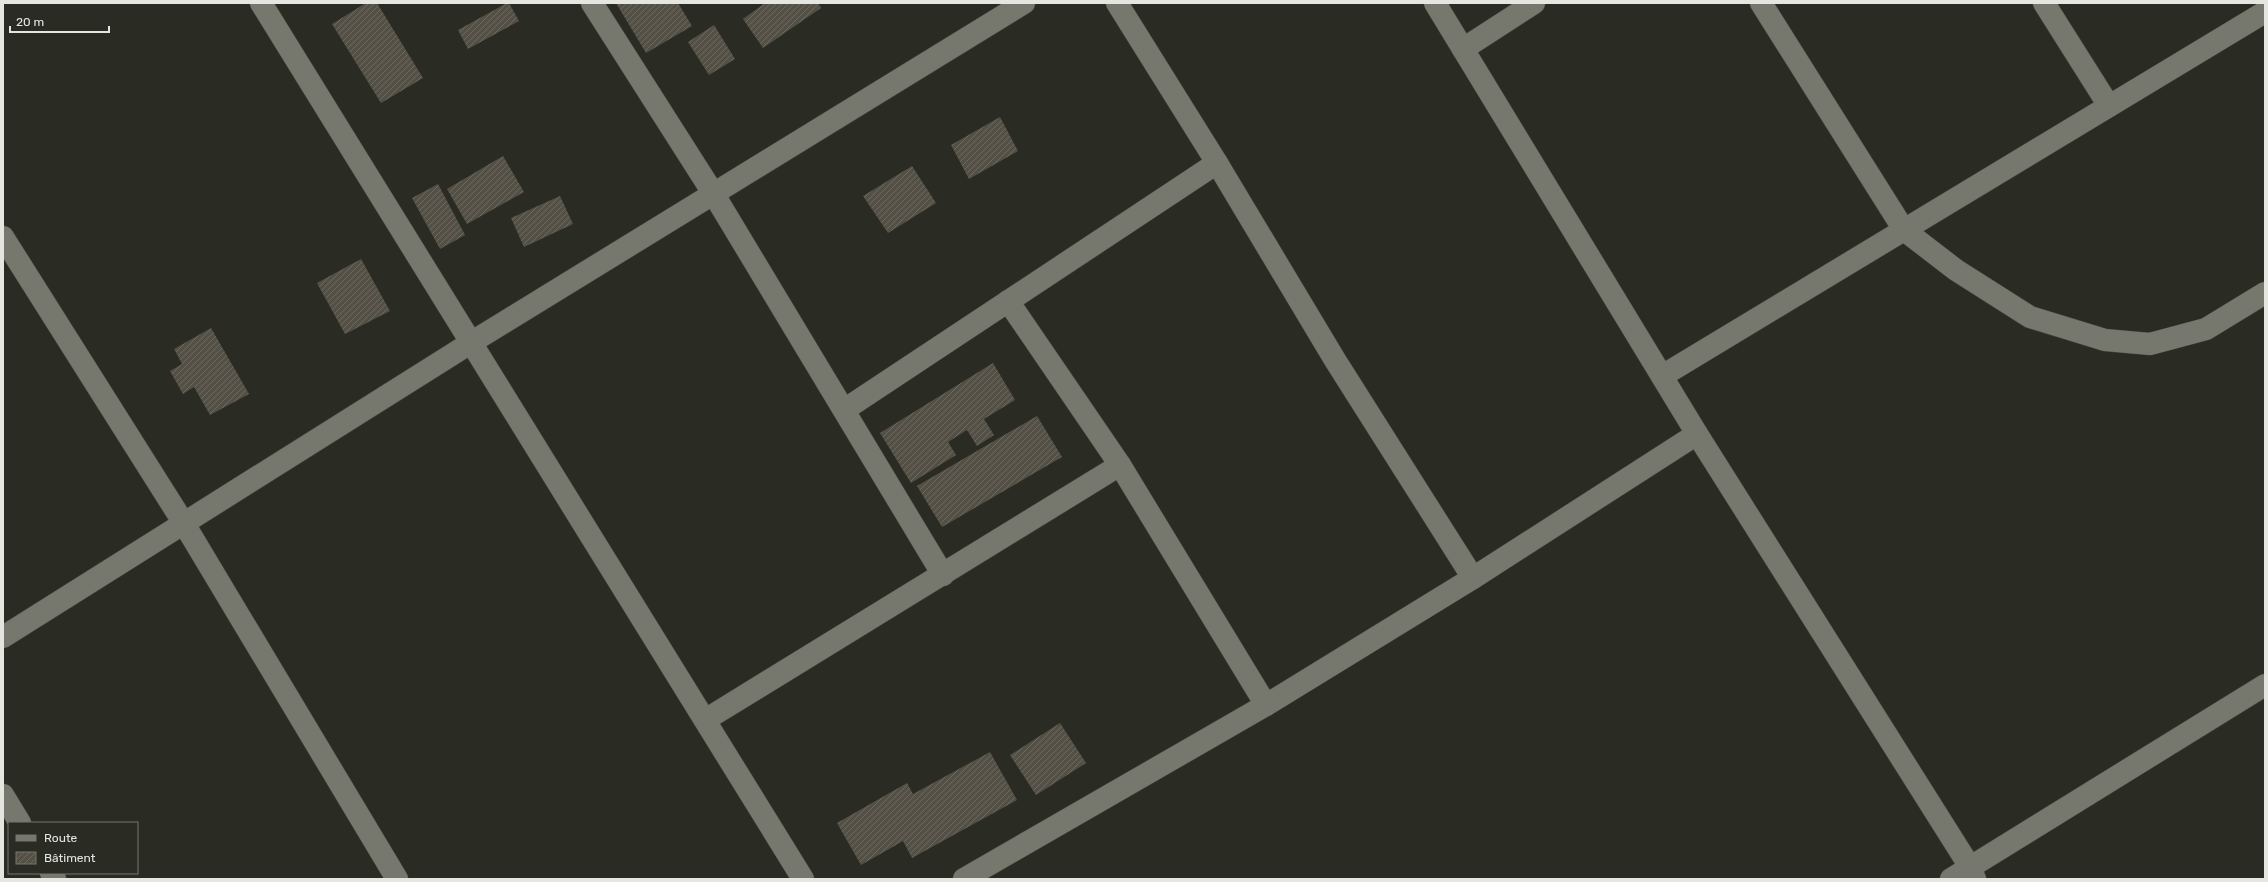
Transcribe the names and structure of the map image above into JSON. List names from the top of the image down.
{
  "legend": ["Route", "Bâtiment"],
  "scale_bar": "20 m"
}
